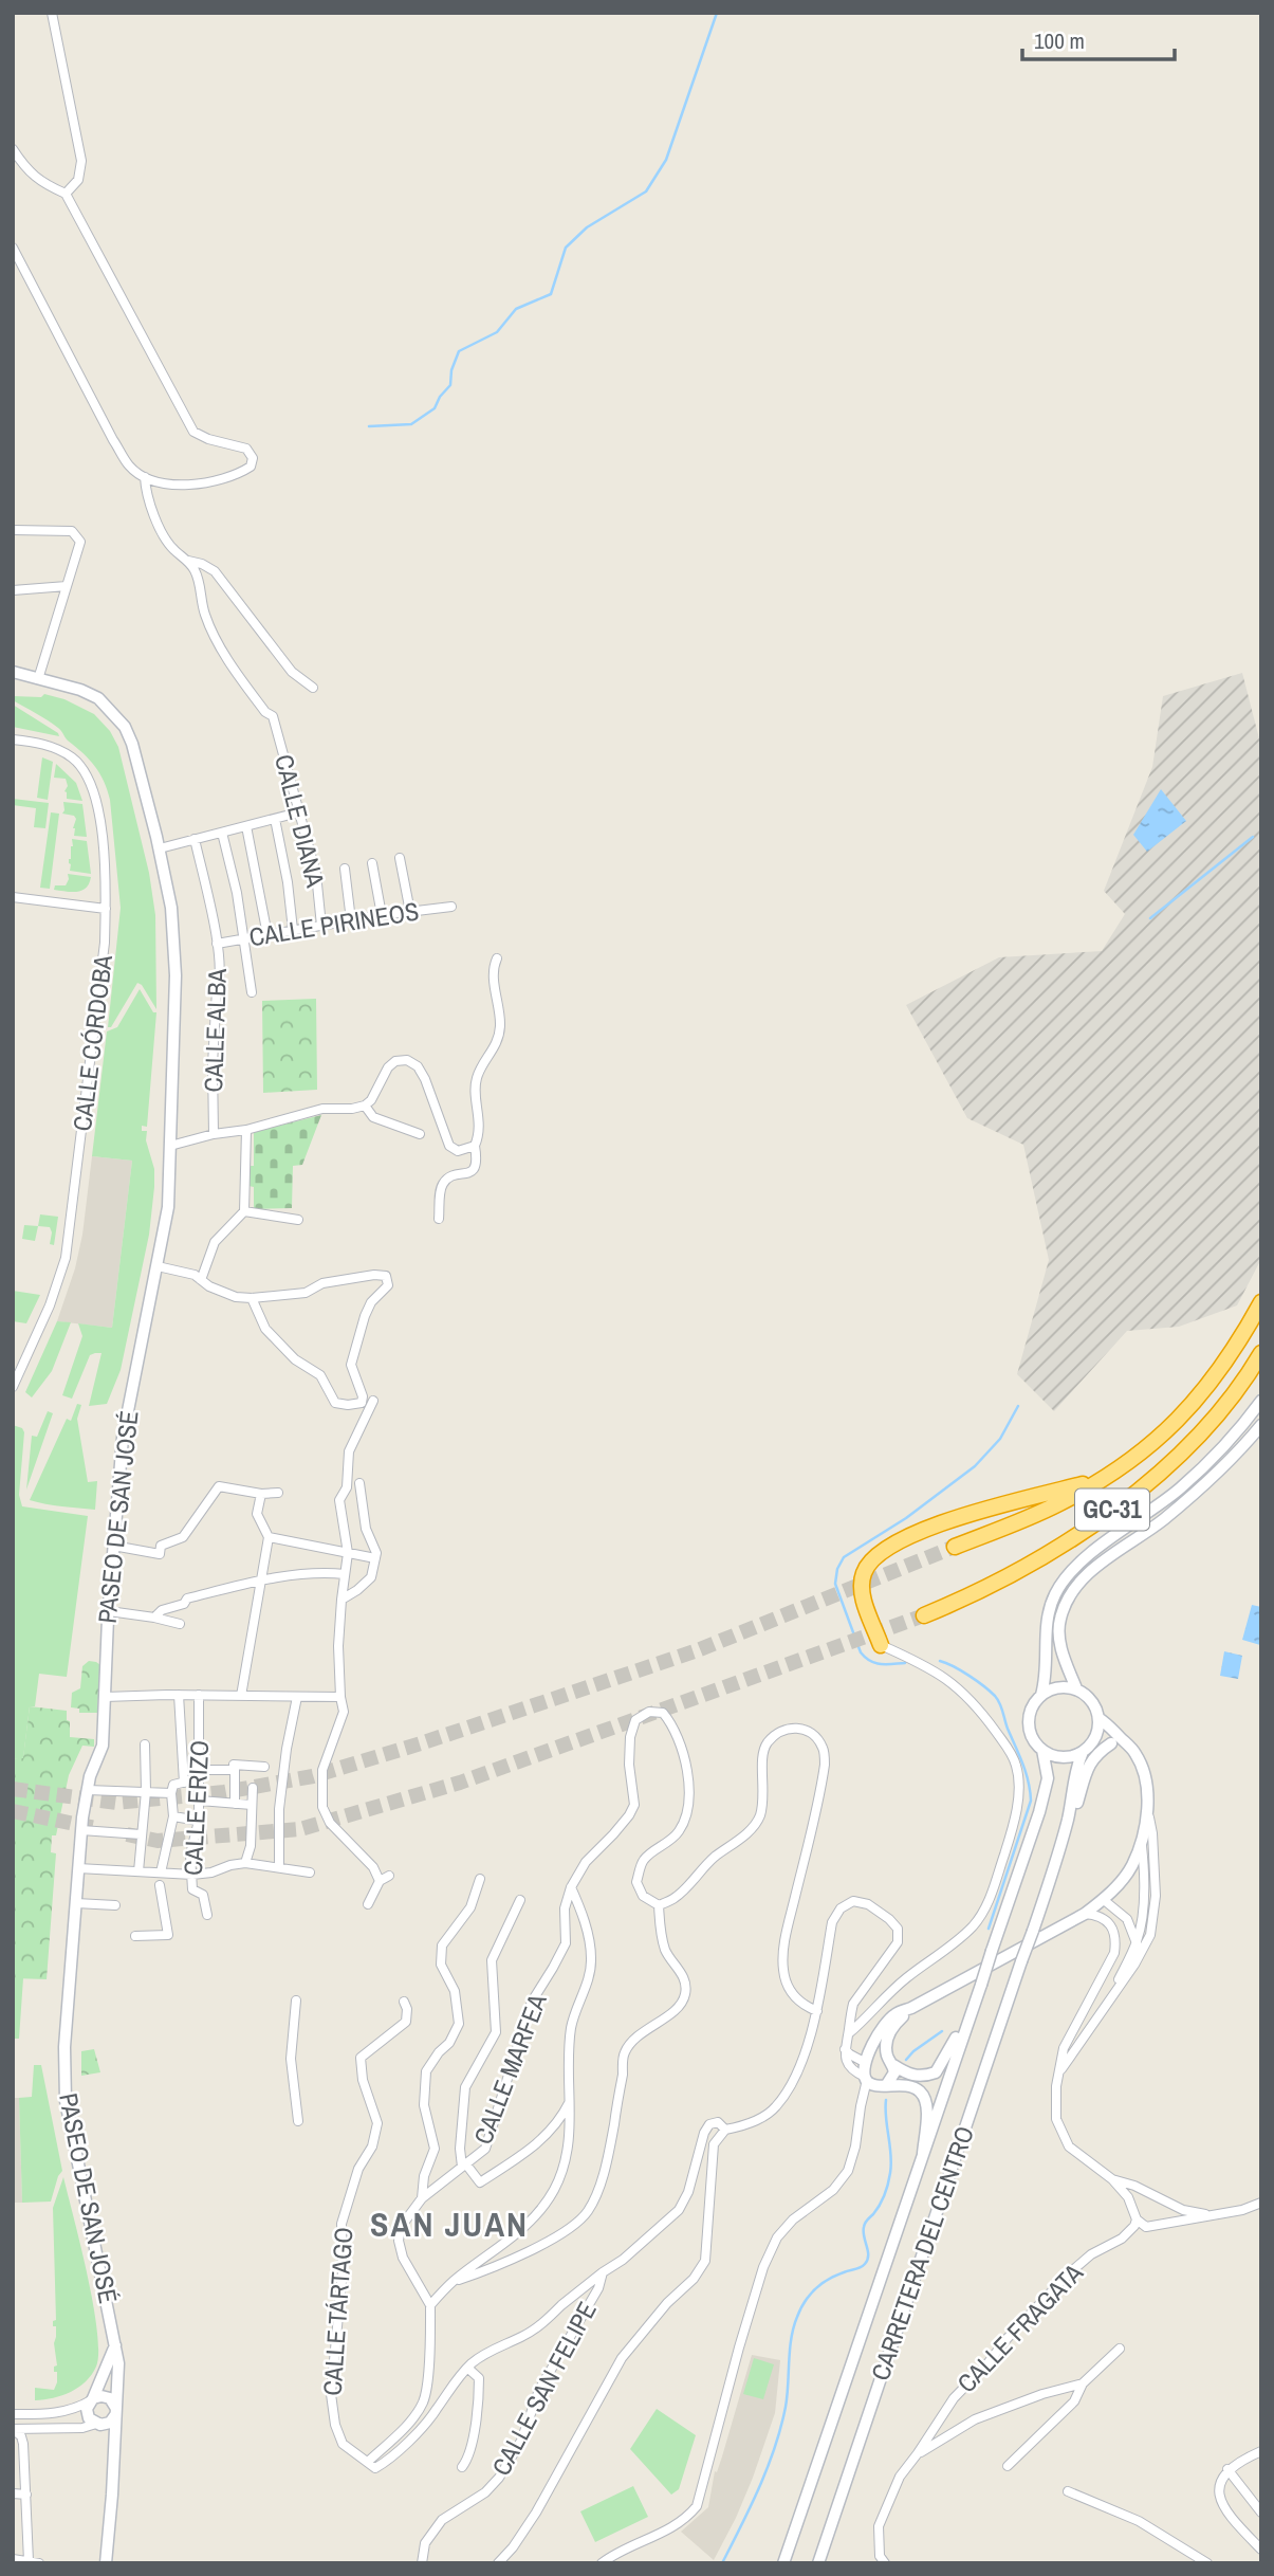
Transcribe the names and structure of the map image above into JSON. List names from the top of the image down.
{
  "streets": {
    "highway": ["GC-31"],
    "main road": ["PASEO DE SAN JOSÉ", "CARRETERA DEL CENTRO"],
    "street": [
      "CALLE DIANA",
      "CALLE PIRINEOS",
      "CALLE ALBA",
      "CALLE CÓRDOBA",
      "CALLE ERIZO",
      "CALLE MARFEA",
      "CALLE TÁRTAGO",
      "CALLE FRAGATA",
      "CALLE SAN FELIPE"
    ]
  },
  "crossings": [
    ["CALLE DIANA", "CALLE PIRINEOS"],
    ["CALLE PIRINEOS", "CALLE ALBA"]
  ],
  "districts": ["SAN JUAN"],
  "scale_bar": "100 m"
}
